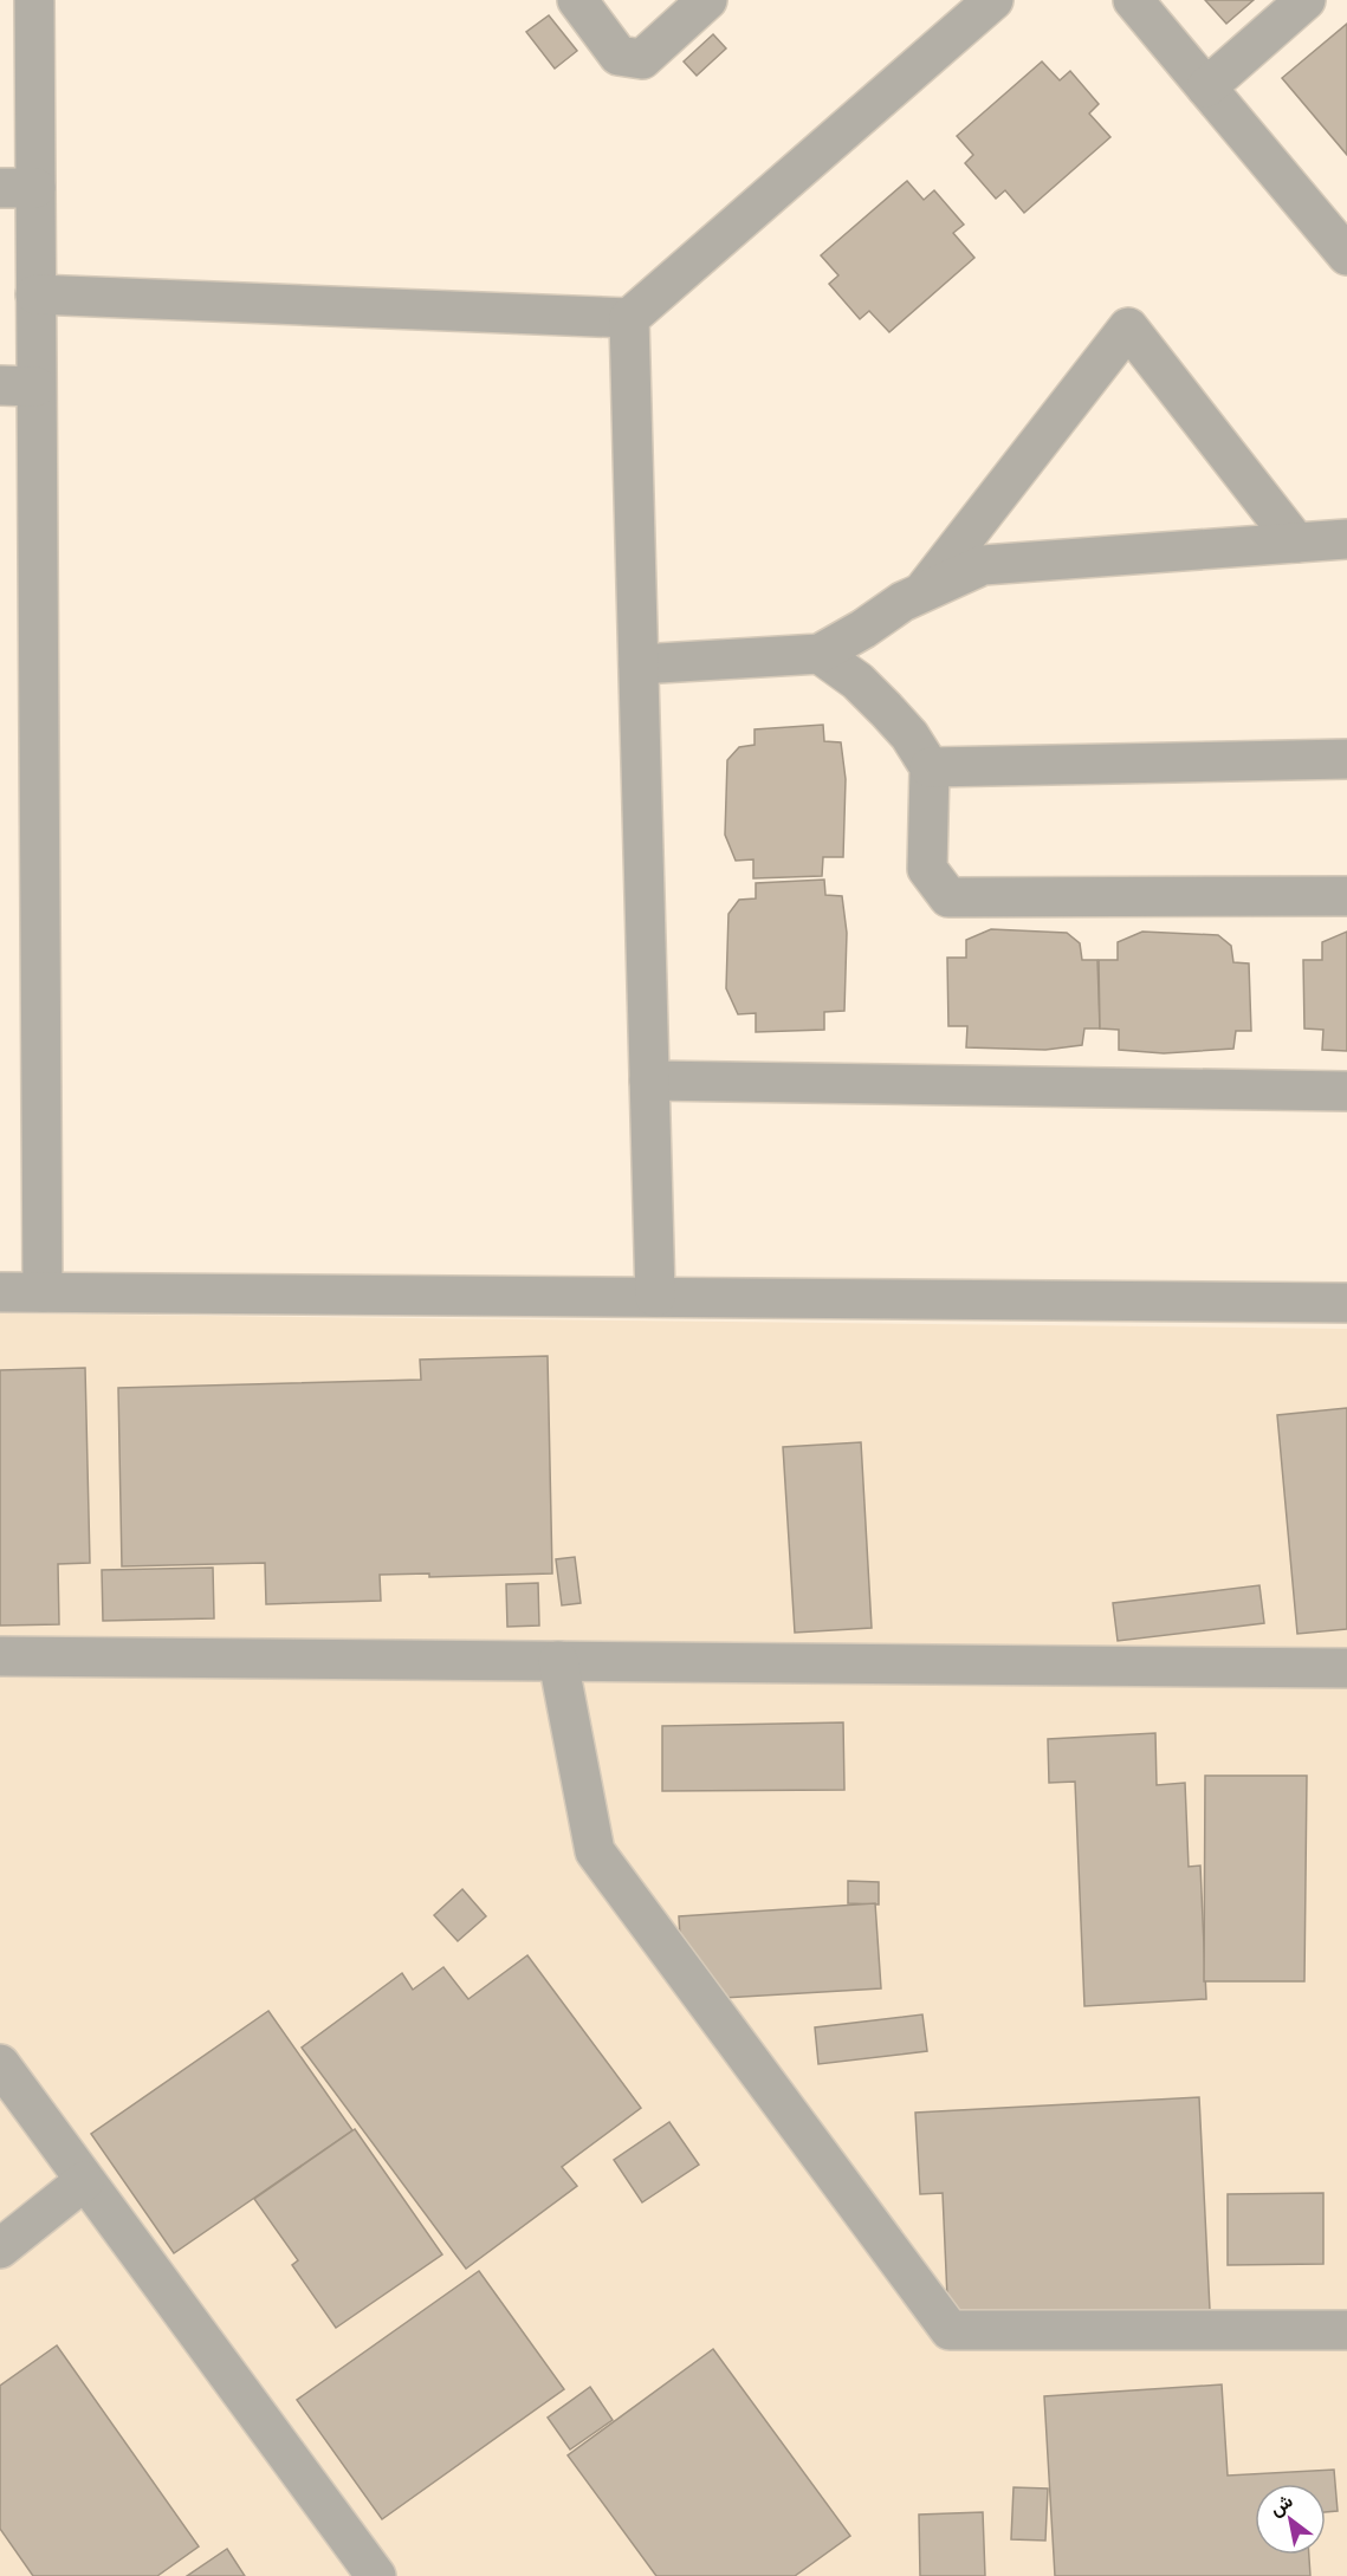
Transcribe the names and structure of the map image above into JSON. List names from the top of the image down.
{
  "north": "top left"
}
